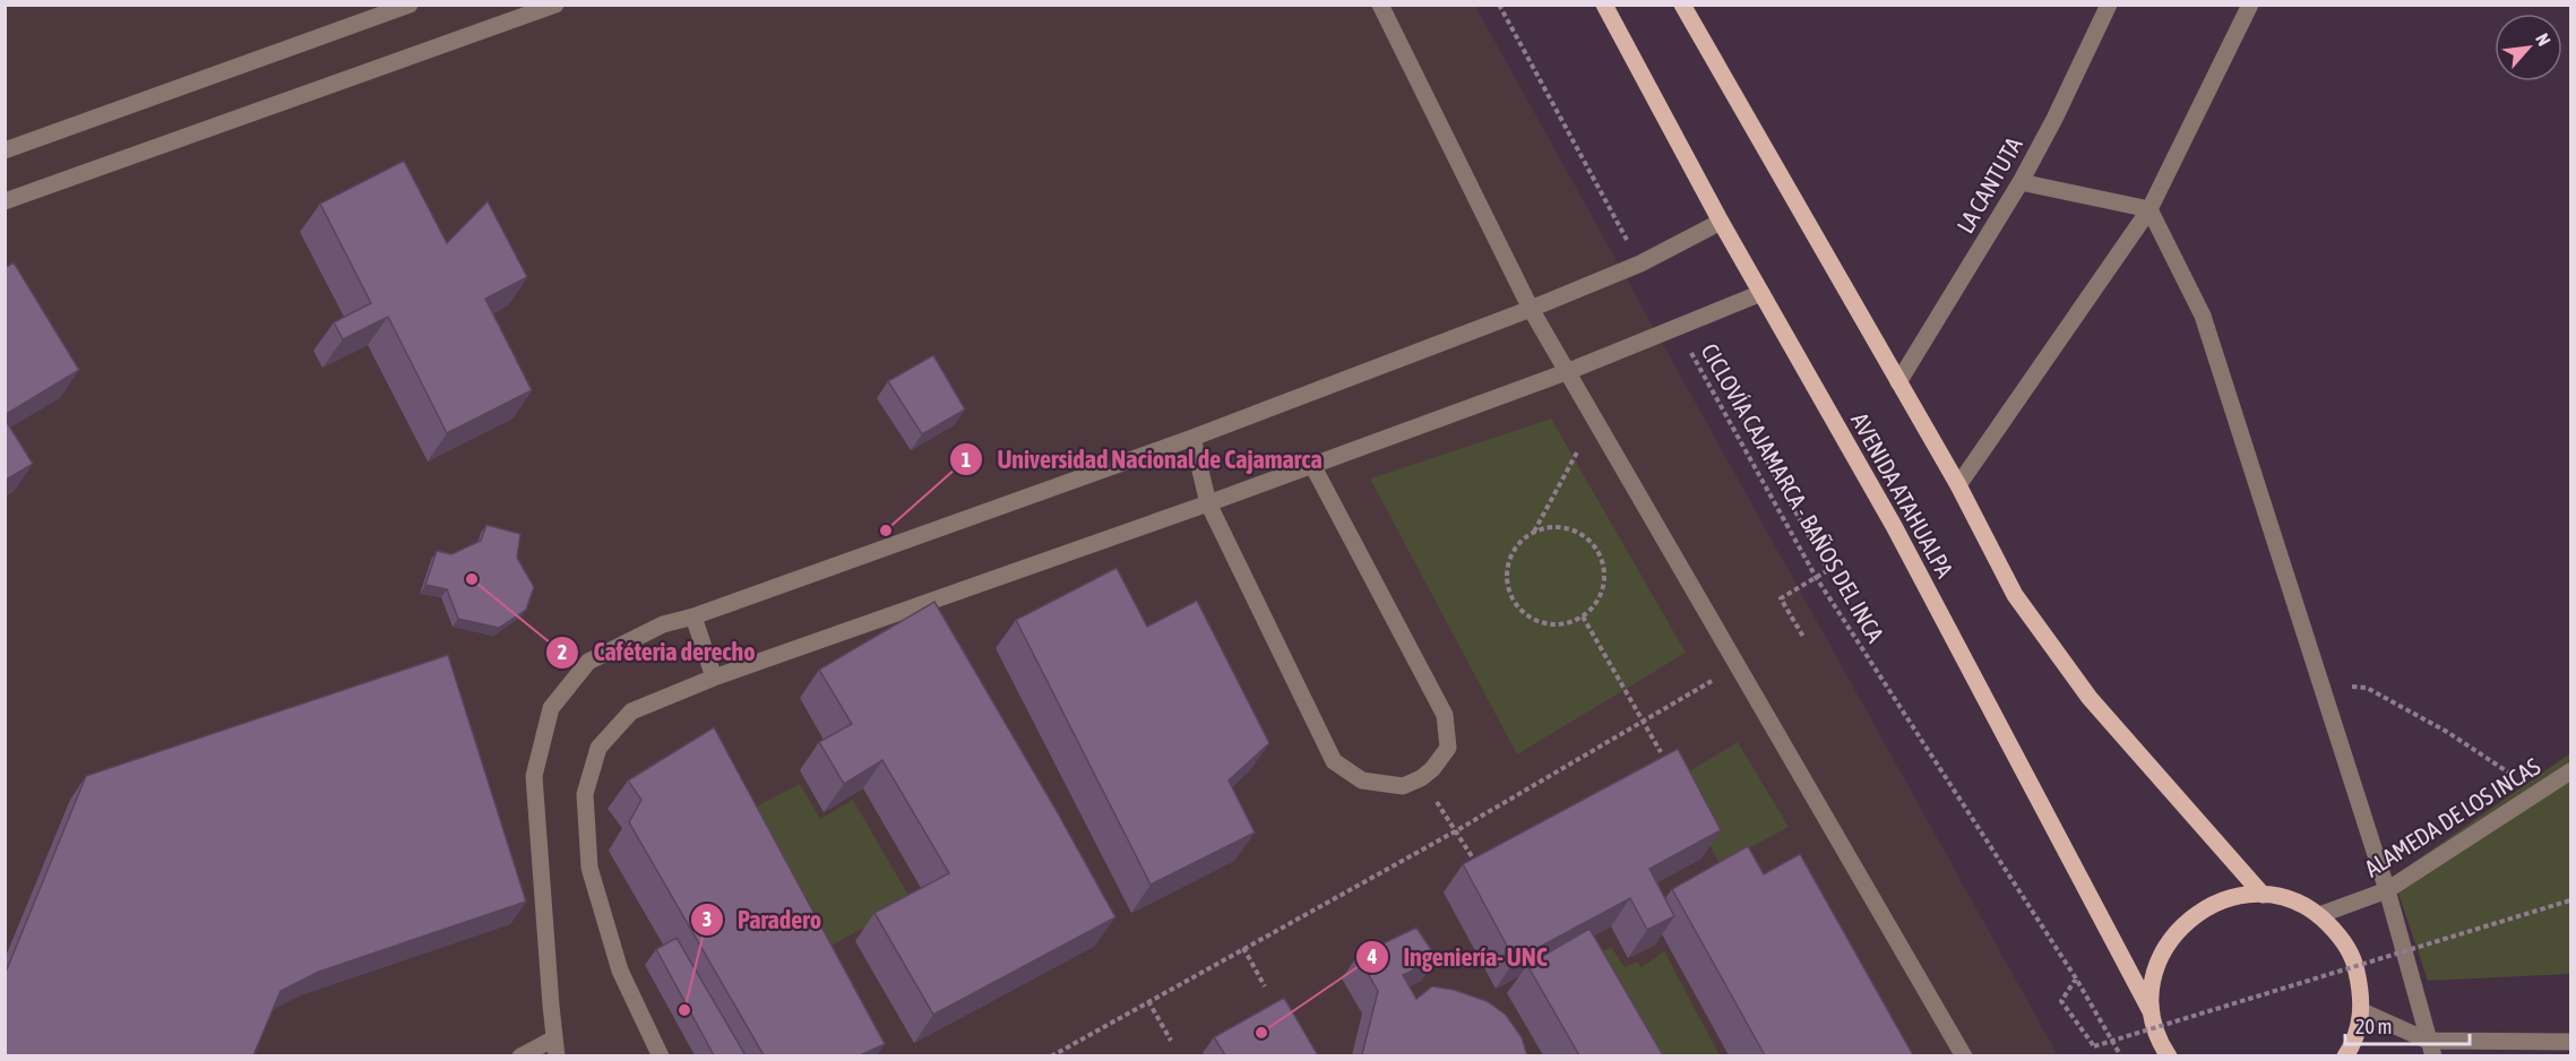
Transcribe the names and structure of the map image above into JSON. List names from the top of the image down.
{
  "streets": {
    "main road": ["AVENIDA ATAHUALPA"],
    "street": ["LA CANTUTA", "ALAMEDA DE LOS INCAS"],
    "path": ["CICLOVÍA CAJAMARCA - BAÑOS DEL INCA"]
  },
  "places": [
    "Universidad Nacional de Cajamarca",
    "Caféteria derecho",
    "Paradero",
    "Ingeniería- UNC"
  ],
  "scale_bar": "20 m",
  "north": "top right"
}
